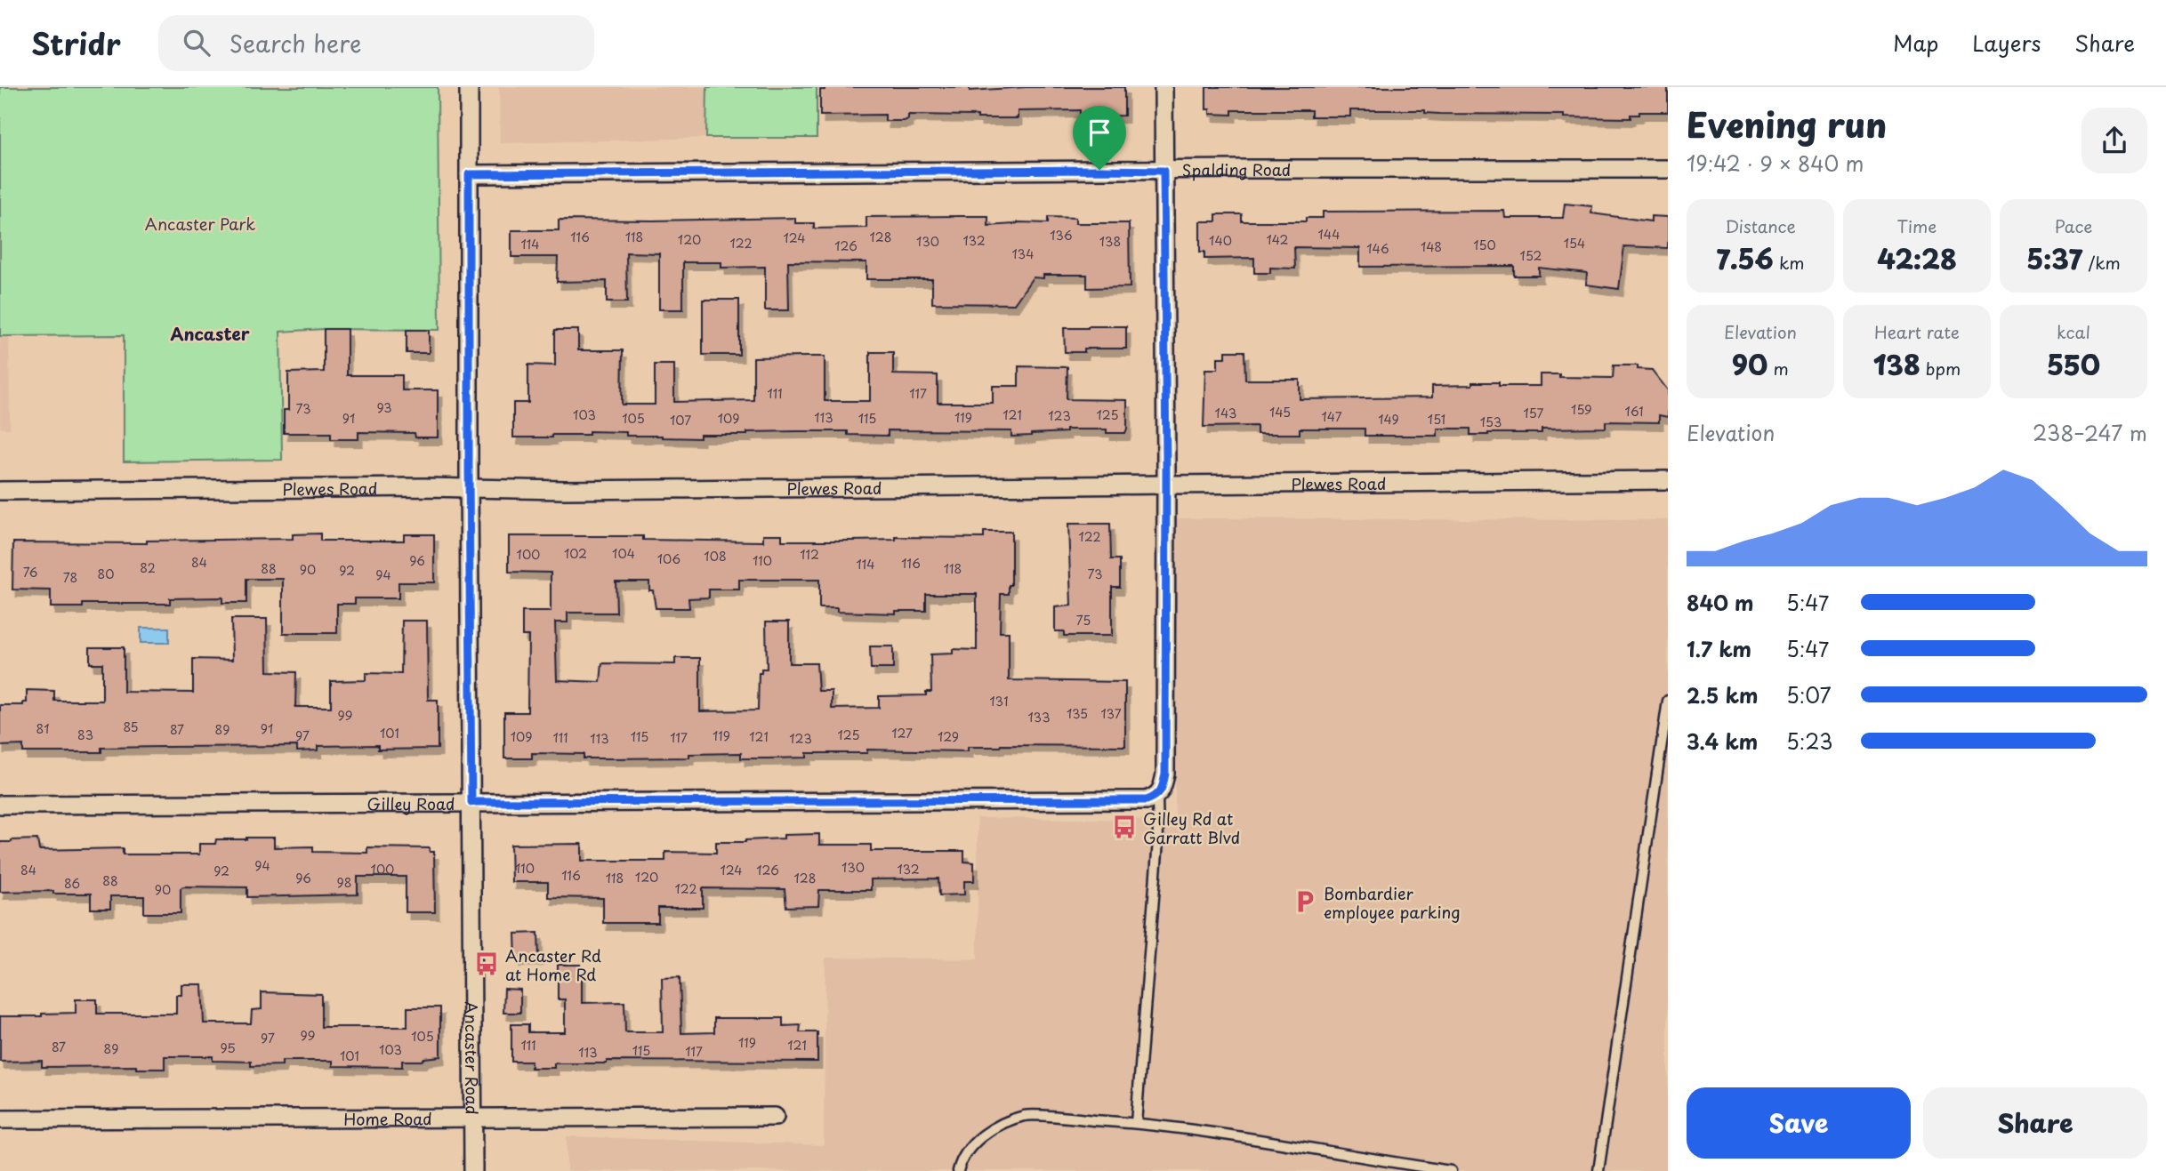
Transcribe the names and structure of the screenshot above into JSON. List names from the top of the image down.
{
  "streets": {
    "street": [
      "Spalding Road",
      "Plewes Road",
      "Gilley Road",
      "Ancaster Road",
      "Home Road"
    ]
  },
  "crossings": [
    ["Spalding Road", "Ancaster Road"],
    ["Plewes Road", "Ancaster Road"],
    ["Gilley Road", "Ancaster Road"],
    ["Ancaster Road", "Home Road"]
  ],
  "districts": ["Ancaster"],
  "parks": ["Ancaster Park"],
  "places": {
    "bus stop": ["Gilley Rd at Garratt Blvd", "Ancaster Rd at Home Rd"],
    "parking": ["Bombardier employee parking"]
  },
  "house_numbers": [
    "144",
    "136",
    "116",
    "118",
    "128",
    "124",
    "120",
    "142",
    "132",
    "140",
    "130",
    "138",
    "122",
    "154",
    "114",
    "150",
    "126",
    "148",
    "146",
    "134",
    "152",
    "111",
    "117",
    "93",
    "73",
    "159",
    "161",
    "145",
    "143",
    "157",
    "103",
    "121",
    "125",
    "123",
    "147",
    "113",
    "119",
    "91",
    "105",
    "109",
    "115",
    "149",
    "151",
    "107",
    "153",
    "122",
    "102",
    "104",
    "100",
    "112",
    "108",
    "106",
    "96",
    "110",
    "84",
    "116",
    "114",
    "82",
    "88",
    "118",
    "90",
    "92",
    "76",
    "80",
    "73",
    "94",
    "78",
    "75",
    "131",
    "135",
    "137",
    "99",
    "133",
    "85",
    "81",
    "91",
    "87",
    "89",
    "101",
    "127",
    "83",
    "125",
    "97",
    "119",
    "109",
    "115",
    "121",
    "129",
    "111",
    "117",
    "113",
    "123",
    "94",
    "130",
    "110",
    "100",
    "132",
    "84",
    "124",
    "126",
    "92",
    "116",
    "120",
    "96",
    "118",
    "128",
    "88",
    "98",
    "86",
    "122",
    "90",
    "99",
    "105",
    "97",
    "119",
    "111",
    "121",
    "87",
    "95",
    "89",
    "103",
    "115",
    "117",
    "113",
    "101"
  ],
  "page": {
    "header": "Stridr",
    "search": "Search here",
    "nav": ["Map", "Layers", "Share"],
    "heading": ["Evening run", "19:42 · 9 × 840 m"],
    "stats": [
      ["Distance", "7.56 km"],
      ["Time", "42:28"],
      ["Pace", "5:37 /km"],
      ["Elevation", "90 m"],
      ["Heart rate", "138 bpm"],
      ["kcal", "550"]
    ],
    "chart": ["Elevation", "238–247 m"],
    "list": [
      {
        "name": "840 m",
        "note": "5:47"
      },
      {
        "name": "1.7 km",
        "note": "5:47"
      },
      {
        "name": "2.5 km",
        "note": "5:07"
      },
      {
        "name": "3.4 km",
        "note": "5:23"
      }
    ],
    "buttons": ["Save", "Share"]
  }
}
